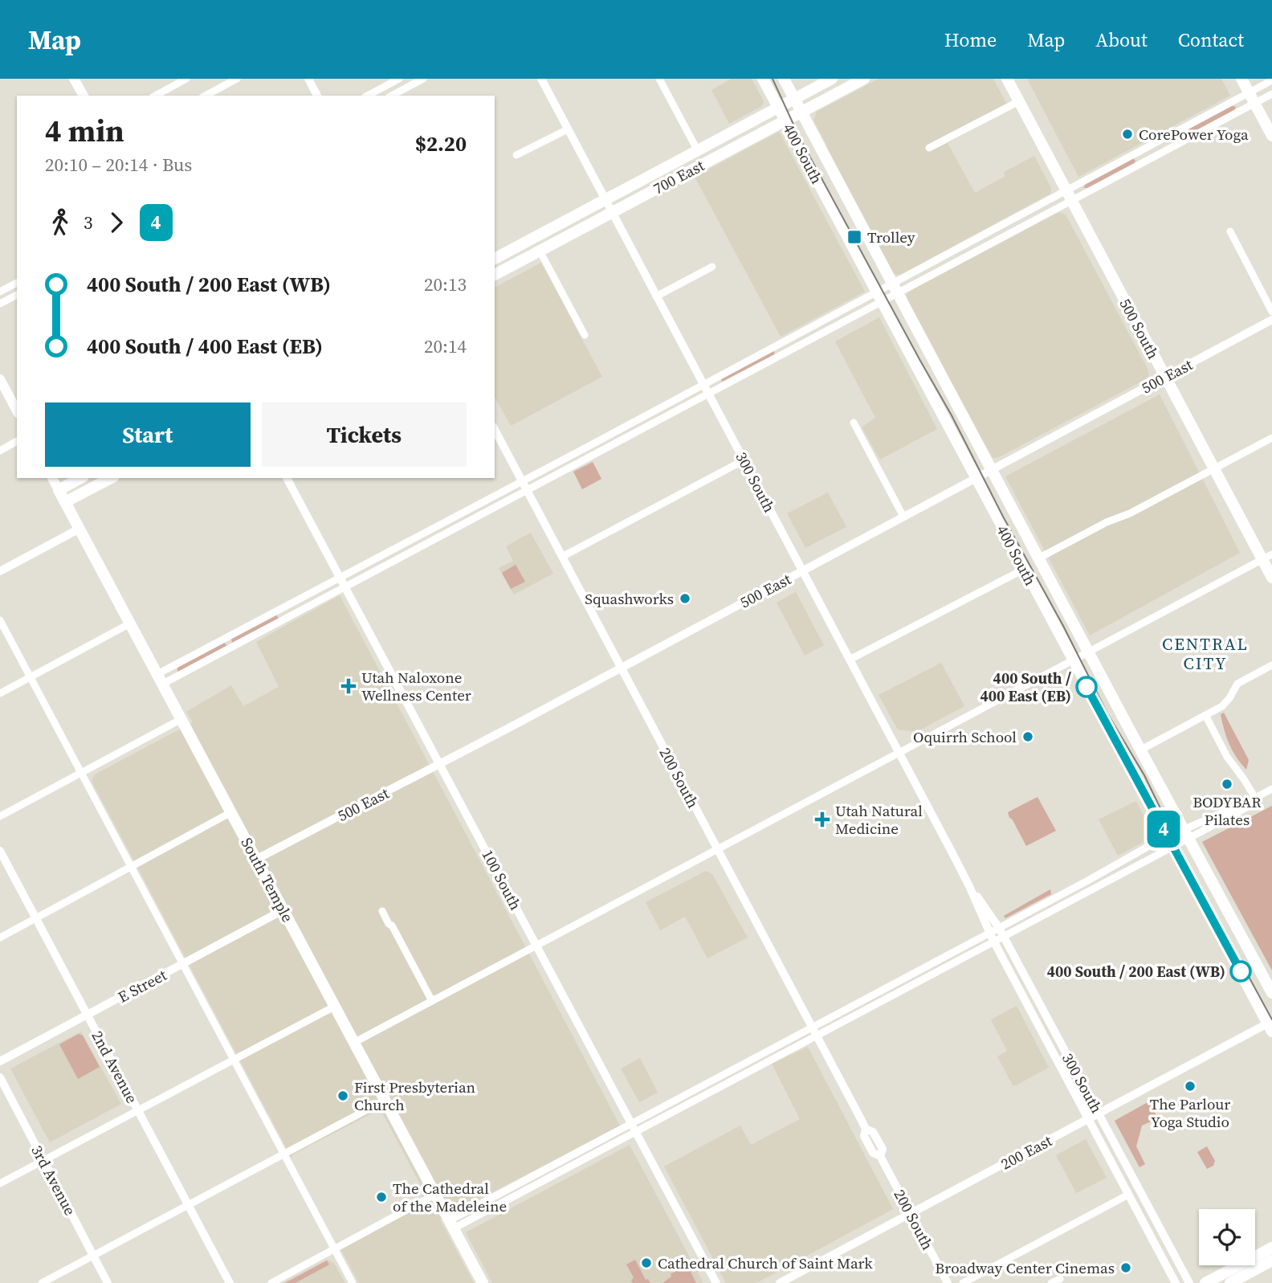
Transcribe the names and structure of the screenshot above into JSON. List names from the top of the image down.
{
  "streets": {
    "main road": [
      "400 South",
      "700 East",
      "500 South",
      "South Temple"
    ],
    "street": [
      "500 East",
      "300 South",
      "200 South",
      "100 South",
      "E Street",
      "2nd Avenue",
      "200 East",
      "3rd Avenue"
    ]
  },
  "crossings": [
    ["400 South", "700 East"],
    ["400 South", "500 East"],
    ["400 South", "200 East"],
    ["700 East", "300 South"],
    ["500 South", "500 East"],
    ["500 East", "300 South"],
    ["500 East", "200 South"],
    ["500 East", "South Temple"],
    ["500 East", "100 South"],
    ["300 South", "200 East"],
    ["200 South", "200 East"],
    ["South Temple", "E Street"],
    ["E Street", "2nd Avenue"]
  ],
  "districts": ["CENTRAL CITY"],
  "places": {
    "other": [
      "CorePower Yoga",
      "Squashworks",
      "400 South / 400 East (EB)",
      "Oquirrh School",
      "BODYBAR Pilates",
      "400 South / 200 East (WB)",
      "The Parlour Yoga Studio",
      "First Presbyterian Church",
      "The Cathedral of the Madeleine",
      "Cathedral Church of Saint Mark",
      "Broadway Center Cinemas"
    ],
    "transit": ["Trolley"],
    "health": ["Utah Naloxone Wellness Center", "Utah Natural Medicine"]
  },
  "lines": ["bus line 4"],
  "page": {
    "header": "Map",
    "nav": [
      "Home",
      "Map",
      "About",
      "Contact"
    ],
    "on_map": "4",
    "heading": ["4 min", "20:10 – 20:14 · Bus", "$2.20"],
    "legs": ["3", "4"],
    "list": [
      {
        "name": "400 South / 200 East (WB)",
        "value": "20:13"
      },
      {
        "name": "400 South / 400 East (EB)",
        "value": "20:14"
      }
    ],
    "buttons": ["Start", "Tickets"]
  }
}
